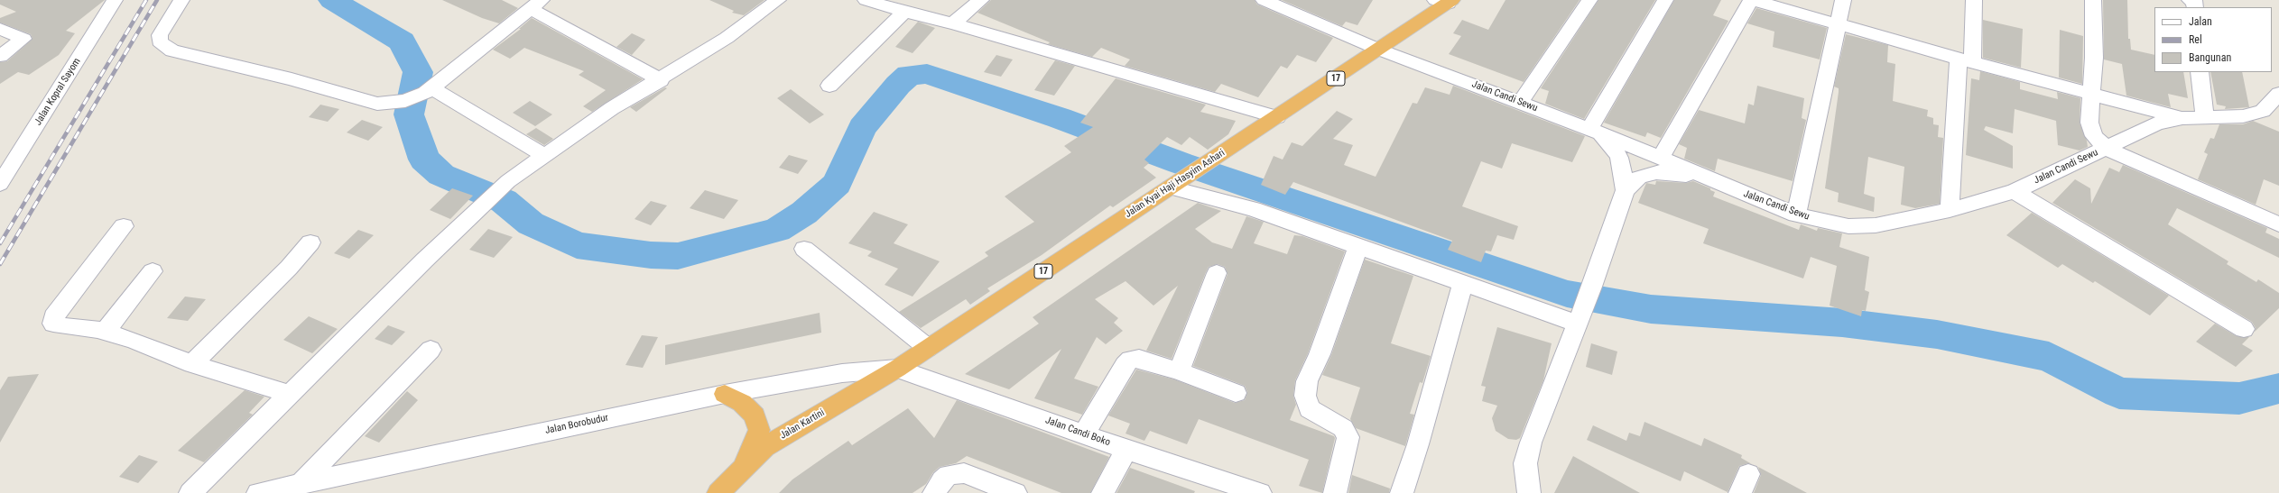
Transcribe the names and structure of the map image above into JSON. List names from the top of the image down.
{
  "streets": {
    "highway": ["17", "Jalan Kyai Haji Hasyim Ashari", "Jalan Kartini"],
    "street": [
      "Jalan Kopral Sayom",
      "Jalan Candi Sewu",
      "Jalan Borobudur",
      "Jalan Candi Boko"
    ]
  },
  "crossings": [
    ["Jalan Candi Sewu", "Jalan Kyai Haji Hasyim Ashari"],
    ["Jalan Kyai Haji Hasyim Ashari", "Jalan Borobudur"],
    ["Jalan Kyai Haji Hasyim Ashari", "Jalan Kartini"],
    ["Jalan Kyai Haji Hasyim Ashari", "Jalan Candi Boko"],
    ["Jalan Borobudur", "Jalan Kartini"],
    ["Jalan Borobudur", "Jalan Candi Boko"],
    ["Jalan Kartini", "Jalan Candi Boko"]
  ],
  "legend": ["Jalan", "Rel", "Bangunan"]
}
